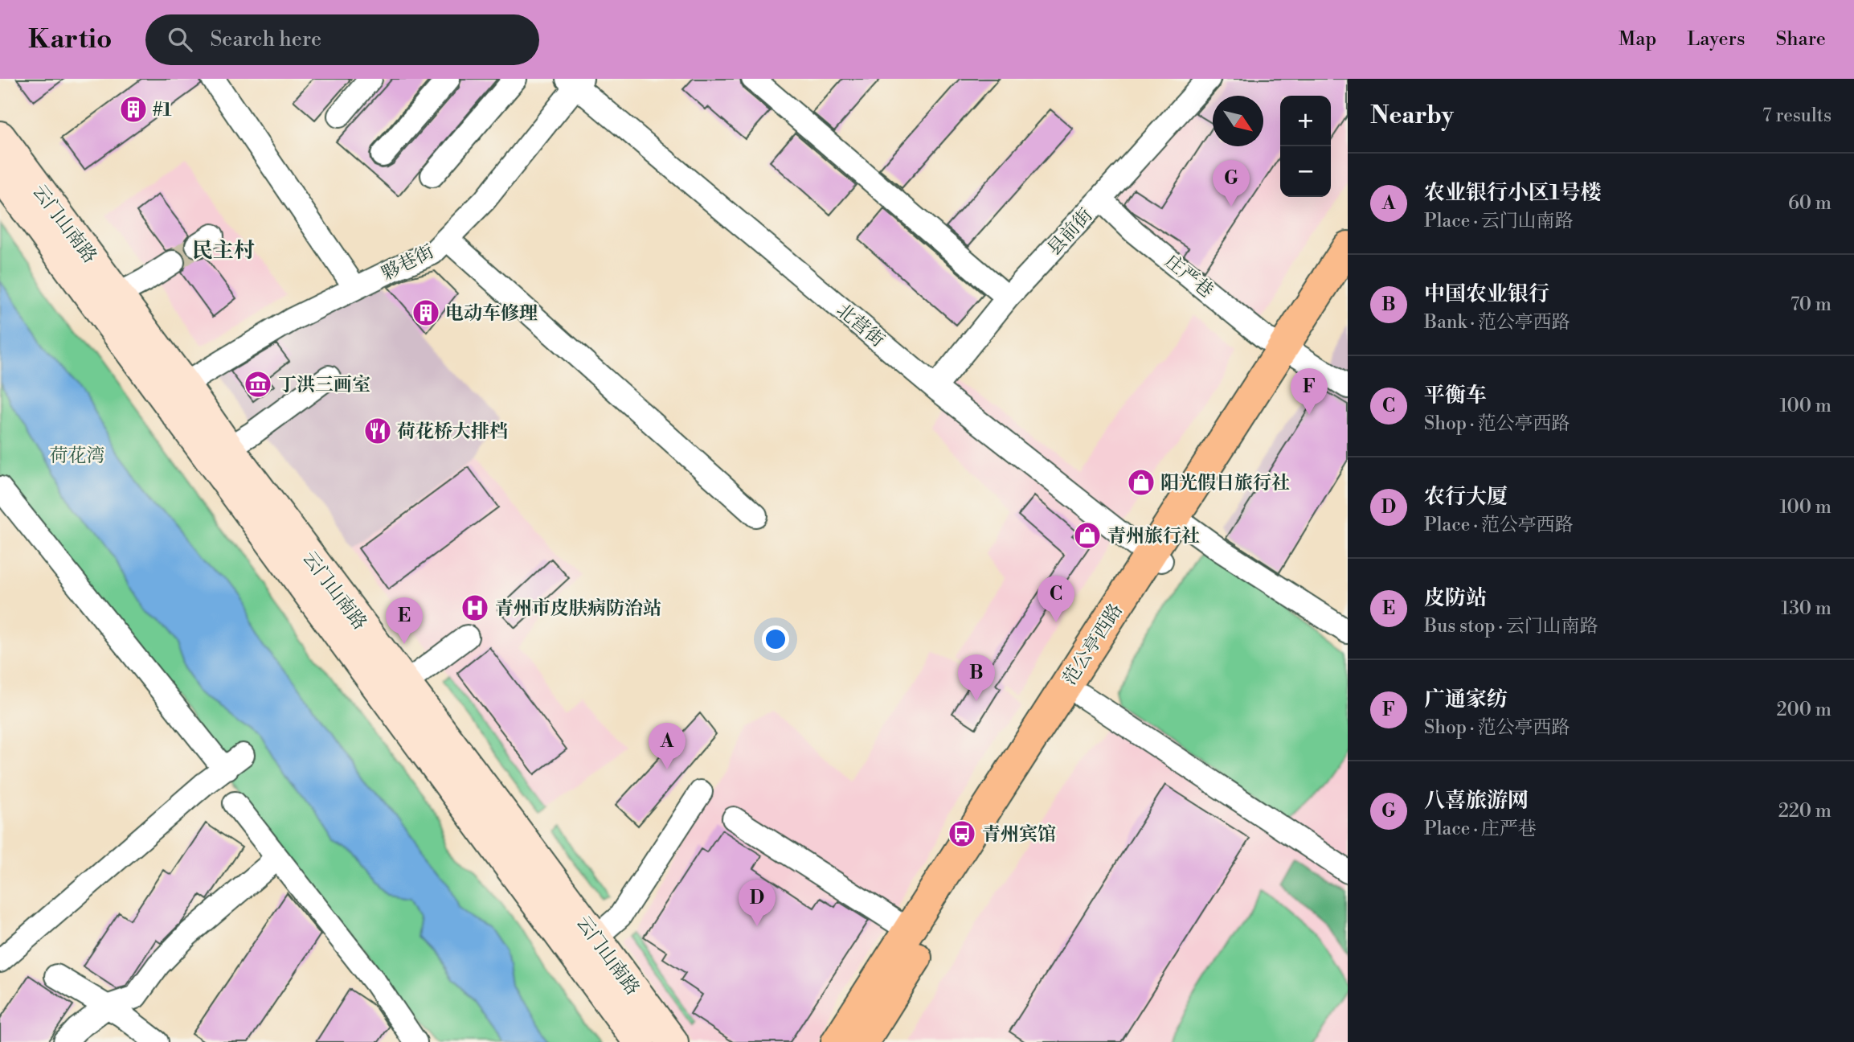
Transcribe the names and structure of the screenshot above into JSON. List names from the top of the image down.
{
  "streets": {
    "main road": ["云门山南路", "范公亭西路"],
    "street": [
      "县前街",
      "夥巷街",
      "庄严巷",
      "北营街"
    ]
  },
  "crossings": [
    ["云门山南路", "夥巷街"],
    ["县前街", "庄严巷"],
    ["县前街", "北营街"],
    ["夥巷街", "北营街"],
    ["庄严巷", "范公亭西路"],
    ["北营街", "范公亭西路"]
  ],
  "districts": ["民主村"],
  "parks": ["荷花湾"],
  "places": {
    "building": ["#1", "电动车修理"],
    "museum": ["丁洪三画室"],
    "restaurant": ["荷花桥大排档"],
    "shop": ["阳光假日旅行社", "青州旅行社"],
    "hospital": ["青州市皮肤病防治站"],
    "bus stop": ["青州宾馆"]
  },
  "north": "bottom right",
  "page": {
    "header": "Kartio",
    "search": "Search here",
    "nav": ["Map", "Layers", "Share"],
    "heading": ["Nearby", "7 results"],
    "map_buttons": ["+", "−"],
    "list": [
      {
        "mark": "A",
        "name": "农业银行小区1号楼",
        "note": "Place · 云门山南路",
        "value": "60 m"
      },
      {
        "mark": "B",
        "name": "中国农业银行",
        "note": "Bank · 范公亭西路",
        "value": "70 m"
      },
      {
        "mark": "C",
        "name": "平衡车",
        "note": "Shop · 范公亭西路",
        "value": "100 m"
      },
      {
        "mark": "D",
        "name": "农行大厦",
        "note": "Place · 范公亭西路",
        "value": "100 m"
      },
      {
        "mark": "E",
        "name": "皮防站",
        "note": "Bus stop · 云门山南路",
        "value": "130 m"
      },
      {
        "mark": "F",
        "name": "广通家纺",
        "note": "Shop · 范公亭西路",
        "value": "200 m"
      },
      {
        "mark": "G",
        "name": "八喜旅游网",
        "note": "Place · 庄严巷",
        "value": "220 m"
      }
    ],
    "pins": [
      "G",
      "F",
      "C",
      "E",
      "B",
      "A",
      "D"
    ]
  }
}
